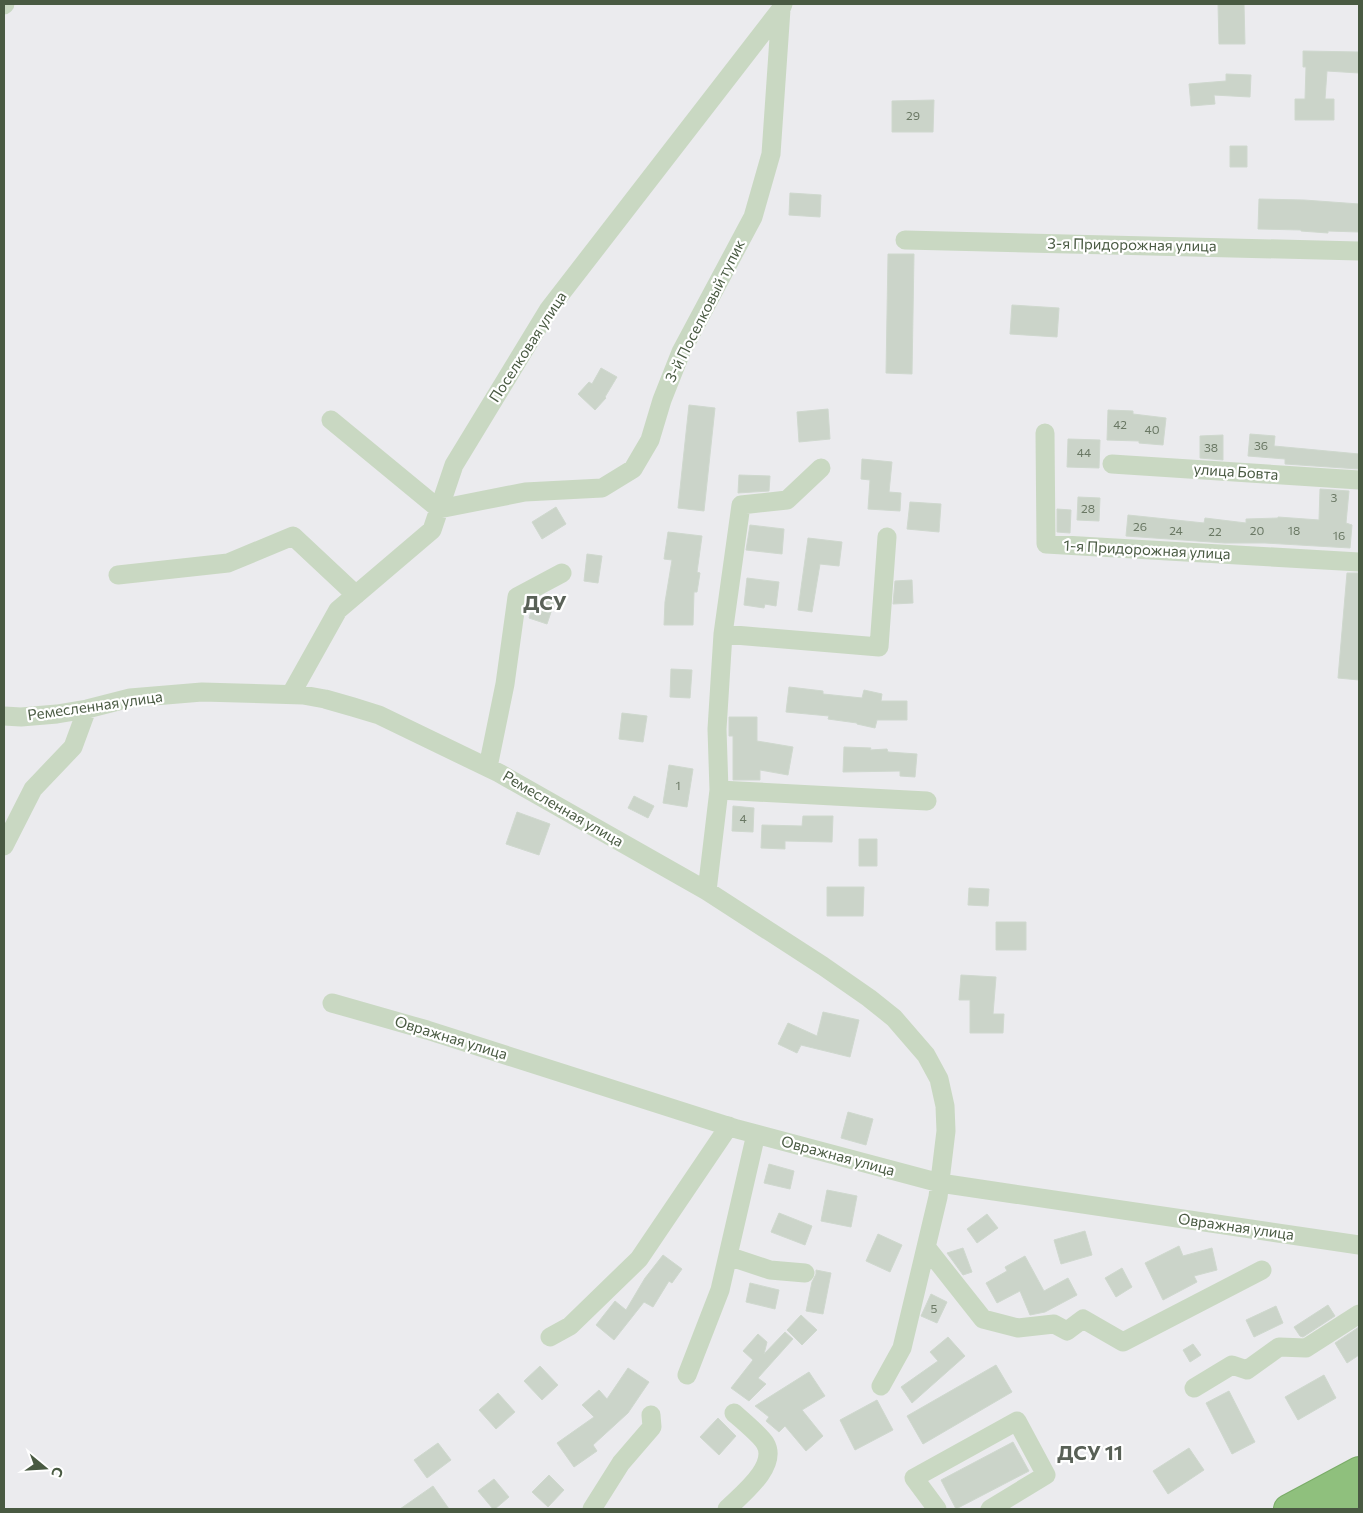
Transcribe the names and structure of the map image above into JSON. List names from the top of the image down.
{
  "streets": {
    "street": [
      "3-я Придорожная улица",
      "3-й Поселковый тупик",
      "Поселковая улица",
      "улица Бовта",
      "1-я Придорожная улица",
      "Ремесленная улица",
      "Овражная улица"
    ]
  },
  "crossings": [
    ["3-й Поселковый тупик", "Поселковая улица"],
    ["Поселковая улица", "Ремесленная улица"],
    ["Ремесленная улица", "Овражная улица"]
  ],
  "districts": ["ДСУ", "ДСУ 11"],
  "house_numbers": [
    "29",
    "42",
    "40",
    "36",
    "38",
    "44",
    "3",
    "28",
    "26",
    "24",
    "20",
    "18",
    "22",
    "16",
    "1",
    "4",
    "5"
  ],
  "north": "right"
}
